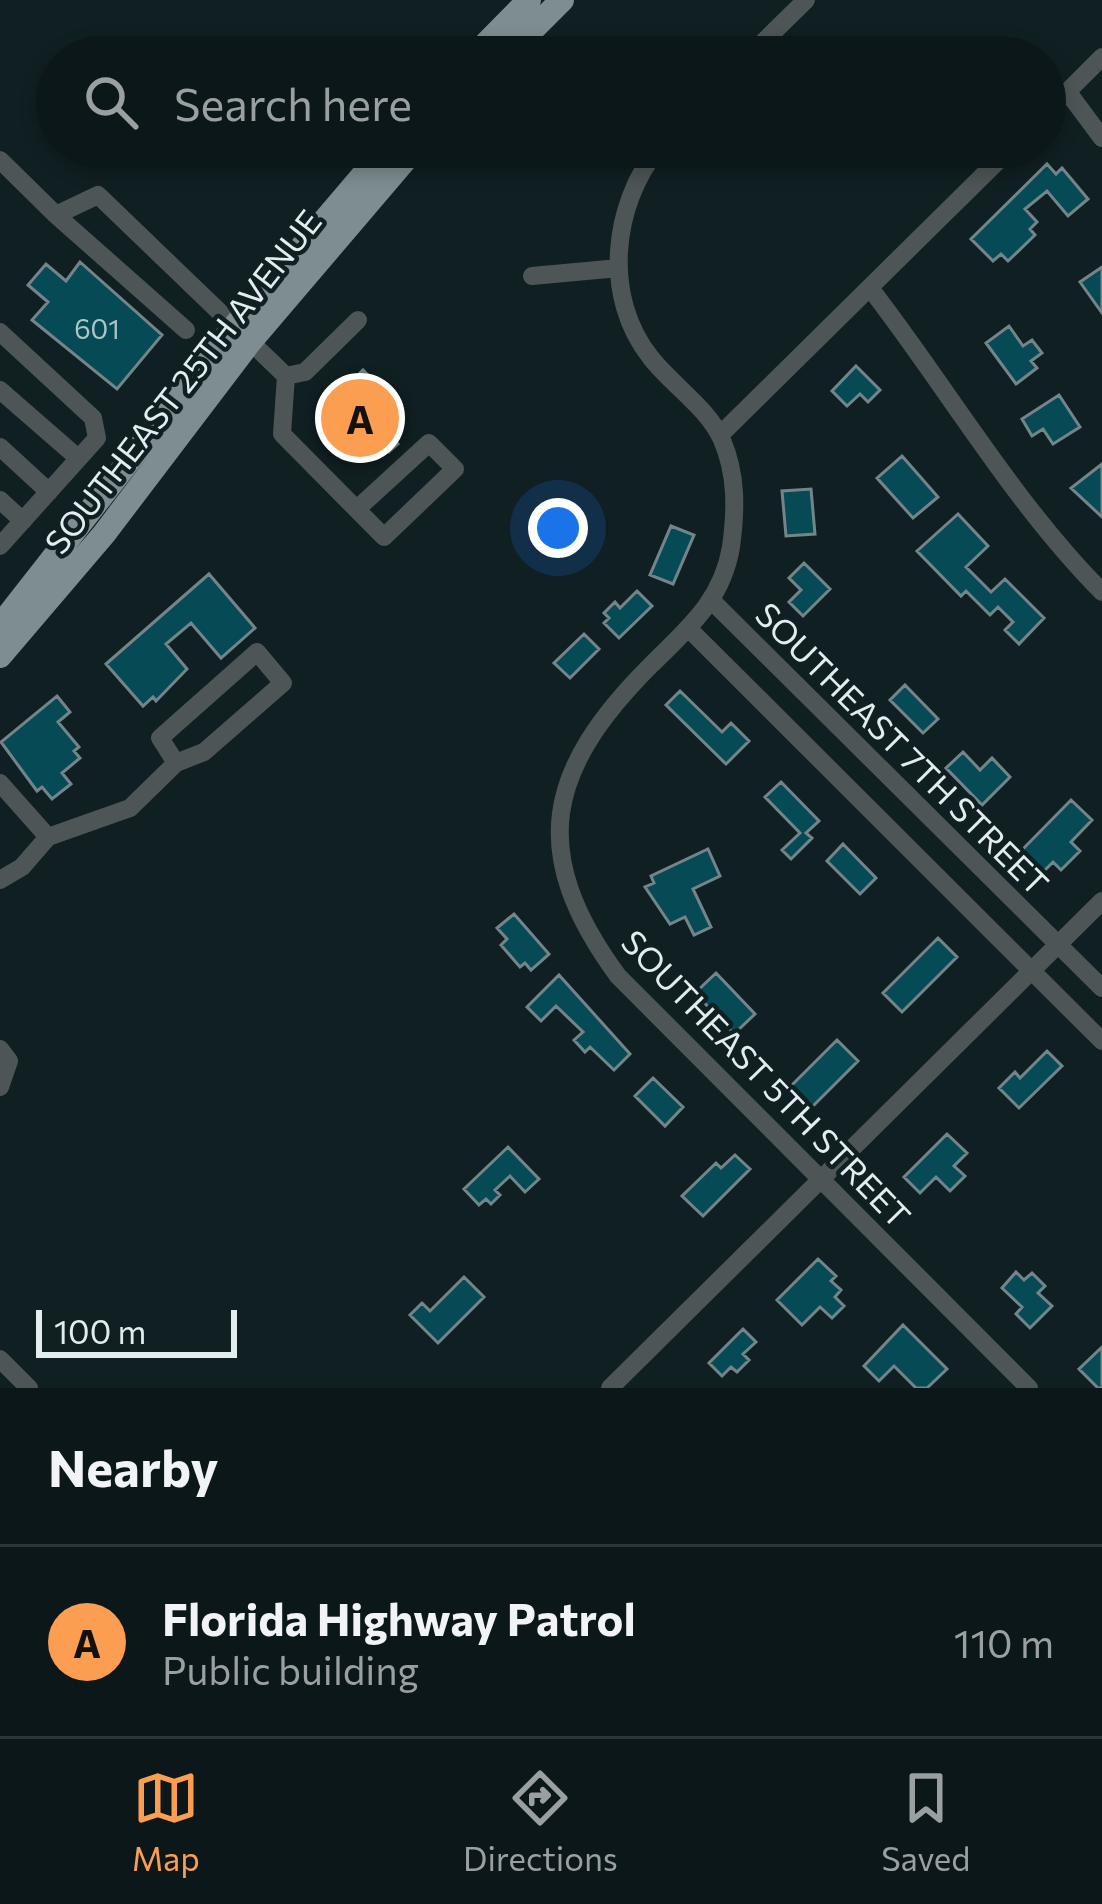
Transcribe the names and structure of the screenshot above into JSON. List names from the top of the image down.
{
  "streets": {
    "main road": ["SOUTHEAST 25TH AVENUE"],
    "street": ["SOUTHEAST 7TH STREET", "SOUTHEAST 5TH STREET"]
  },
  "crossings": [
    ["SOUTHEAST 7TH STREET", "SOUTHEAST 5TH STREET"]
  ],
  "house_numbers": ["601"],
  "scale_bar": "100 m",
  "page": {
    "search": "Search here",
    "pins": "A",
    "scale": "100 m",
    "heading": "Nearby",
    "list": [
      {
        "mark": "A",
        "name": "Florida Highway Patrol",
        "note": "Public building",
        "value": "110 m"
      }
    ],
    "nav": ["Map", "Directions", "Saved"]
  }
}
